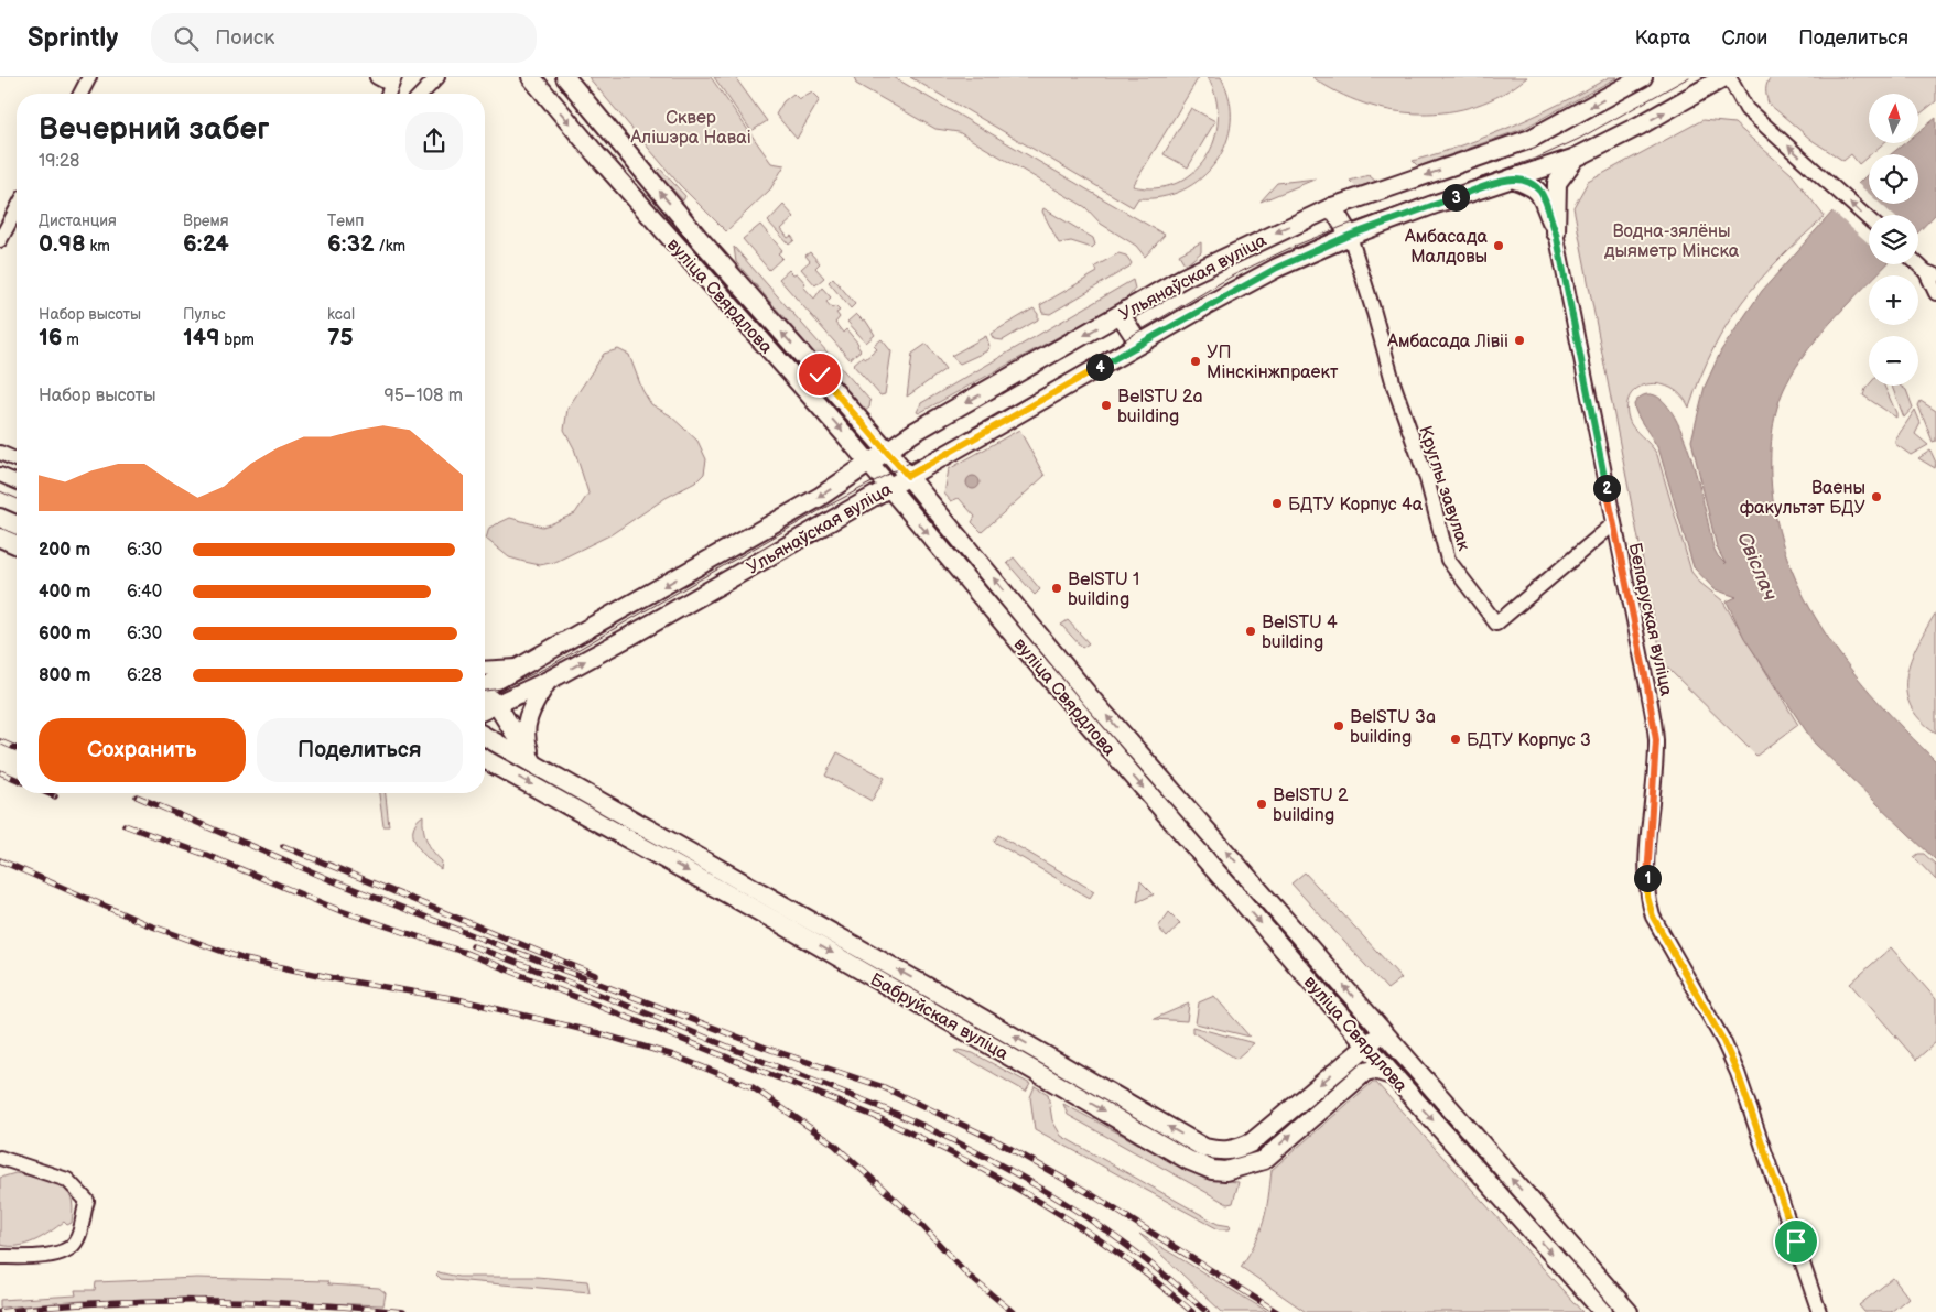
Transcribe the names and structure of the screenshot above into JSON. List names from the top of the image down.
{
  "streets": {
    "main road": ["Ульянаўская вуліца", "вуліца Свярдлова", "Бабруйская вуліца"],
    "street": ["Круглы завулак", "Беларуская вуліца"]
  },
  "crossings": [
    ["Ульянаўская вуліца", "вуліца Свярдлова"],
    ["Ульянаўская вуліца", "Круглы завулак"],
    ["вуліца Свярдлова", "Бабруйская вуліца"],
    ["Круглы завулак", "Беларуская вуліца"]
  ],
  "water": ["Свіслач"],
  "parks": ["Сквер Алішэра Наваі", "Водна-зялёны дыяметр Мінска"],
  "places": [
    "Амбасада Малдовы",
    "Амбасада Лівіі",
    "УП Мінскінжпраект",
    "BelSTU 2a building",
    "Ваены факультэт БДУ",
    "БДТУ Корпус 4а",
    "BelSTU 1 building",
    "BelSTU 4 building",
    "BelSTU 3a building",
    "БДТУ Корпус 3",
    "BelSTU 2 building"
  ],
  "north": "top",
  "page": {
    "header": "Sprintly",
    "search": "Поиск",
    "nav": ["Карта", "Слои", "Поделиться"],
    "map_buttons": ["+", "−"],
    "heading": ["Вечерний забег", "19:28"],
    "pins": [
      "3",
      "4",
      "2",
      "1"
    ],
    "stats": [
      ["Дистанция", "0.98 km"],
      ["Время", "6:24"],
      ["Темп", "6:32 /km"],
      ["Набор высоты", "16 m"],
      ["Пульс", "149 bpm"],
      ["kcal", "75"]
    ],
    "chart": ["Набор высоты", "95–108 m"],
    "list": [
      {
        "name": "200 m",
        "note": "6:30"
      },
      {
        "name": "400 m",
        "note": "6:40"
      },
      {
        "name": "600 m",
        "note": "6:30"
      },
      {
        "name": "800 m",
        "note": "6:28"
      }
    ],
    "buttons": ["Сохранить", "Поделиться"]
  }
}
